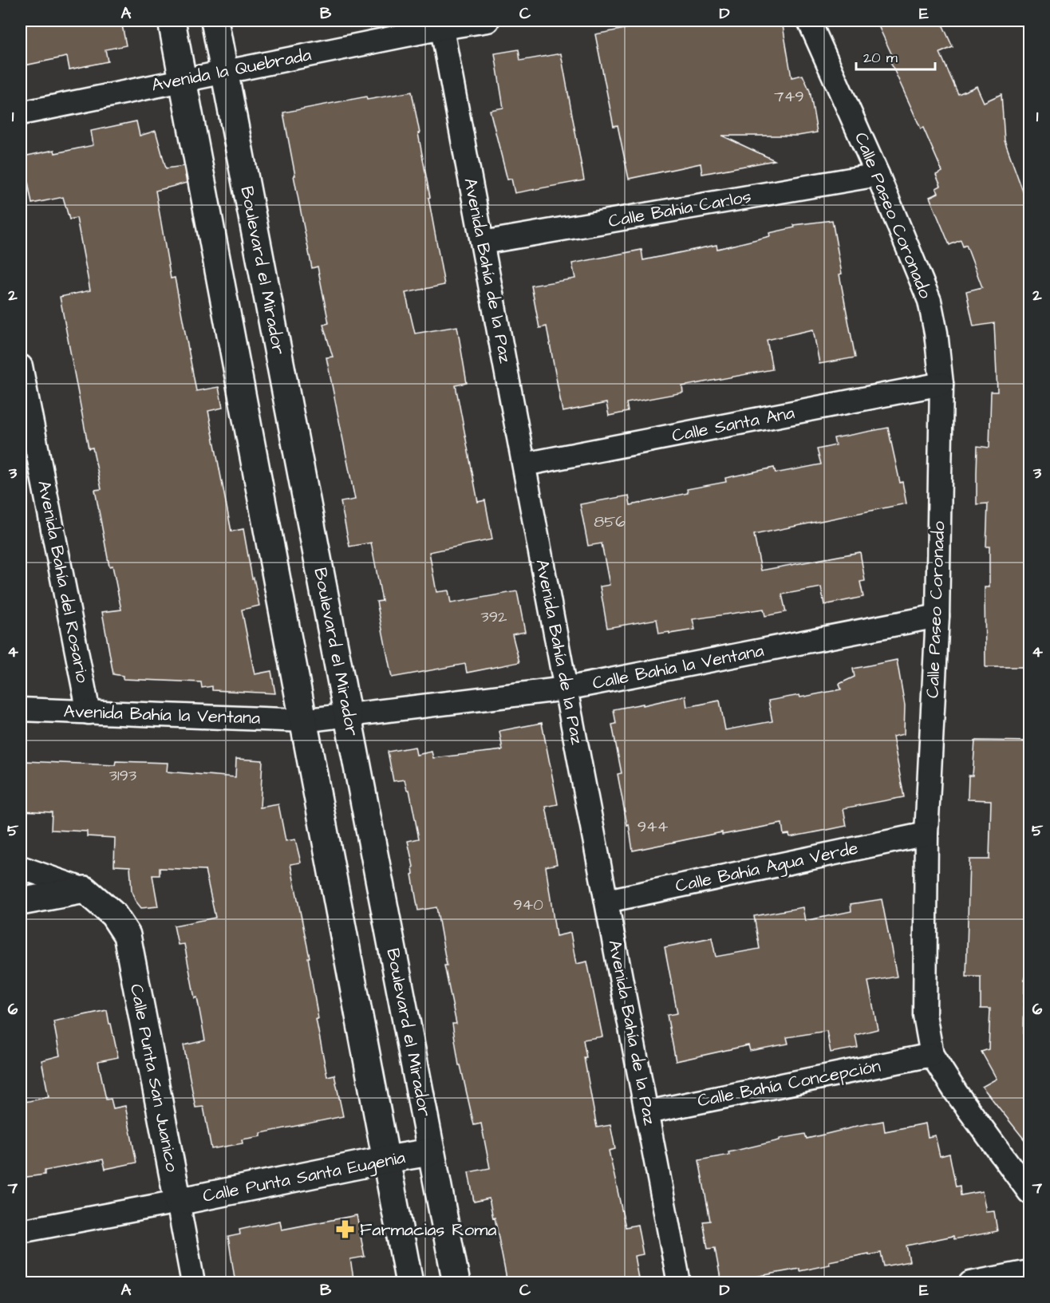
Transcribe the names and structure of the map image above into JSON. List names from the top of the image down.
{
  "streets": {
    "main road": ["Boulevard el Mirador", "Calle Punta San Juanico", "Calle Punta Santa Eugenia"],
    "street": [
      "Avenida la Quebrada",
      "Calle Bahía Carlos",
      "Calle Paseo Coronado",
      "Avenida Bahía de la Paz",
      "Calle Santa Ana",
      "Avenida Bahía del Rosario",
      "Calle Bahía la Ventana",
      "Avenida Bahía la Ventana",
      "Calle Bahía Agua Verde",
      "Calle Bahía Concepción"
    ]
  },
  "crossings": [
    ["Avenida la Quebrada", "Boulevard el Mirador"],
    ["Avenida la Quebrada", "Avenida Bahía de la Paz"],
    ["Calle Bahía Carlos", "Calle Paseo Coronado"],
    ["Calle Bahía Carlos", "Avenida Bahía de la Paz"],
    ["Calle Paseo Coronado", "Calle Santa Ana"],
    ["Calle Paseo Coronado", "Calle Bahía la Ventana"],
    ["Calle Paseo Coronado", "Calle Bahía Agua Verde"],
    ["Calle Paseo Coronado", "Calle Bahía Concepción"],
    ["Boulevard el Mirador", "Calle Bahía la Ventana"],
    ["Boulevard el Mirador", "Calle Punta Santa Eugenia"],
    ["Avenida Bahía de la Paz", "Calle Santa Ana"],
    ["Avenida Bahía de la Paz", "Calle Bahía la Ventana"],
    ["Avenida Bahía de la Paz", "Calle Bahía Agua Verde"],
    ["Avenida Bahía de la Paz", "Calle Bahía Concepción"],
    ["Avenida Bahía del Rosario", "Avenida Bahía la Ventana"],
    ["Calle Bahía la Ventana", "Avenida Bahía la Ventana"],
    ["Calle Punta San Juanico", "Calle Punta Santa Eugenia"]
  ],
  "places": {
    "pharmacy": ["Farmacias Roma"]
  },
  "house_numbers": [
    "749",
    "856",
    "392",
    "3193",
    "944",
    "940"
  ],
  "scale_bar": "20 m",
  "grid": {
    "columns": [
      "A",
      "B",
      "C",
      "D",
      "E"
    ],
    "rows": [
      "1",
      "2",
      "3",
      "4",
      "5",
      "6",
      "7"
    ]
  }
}
